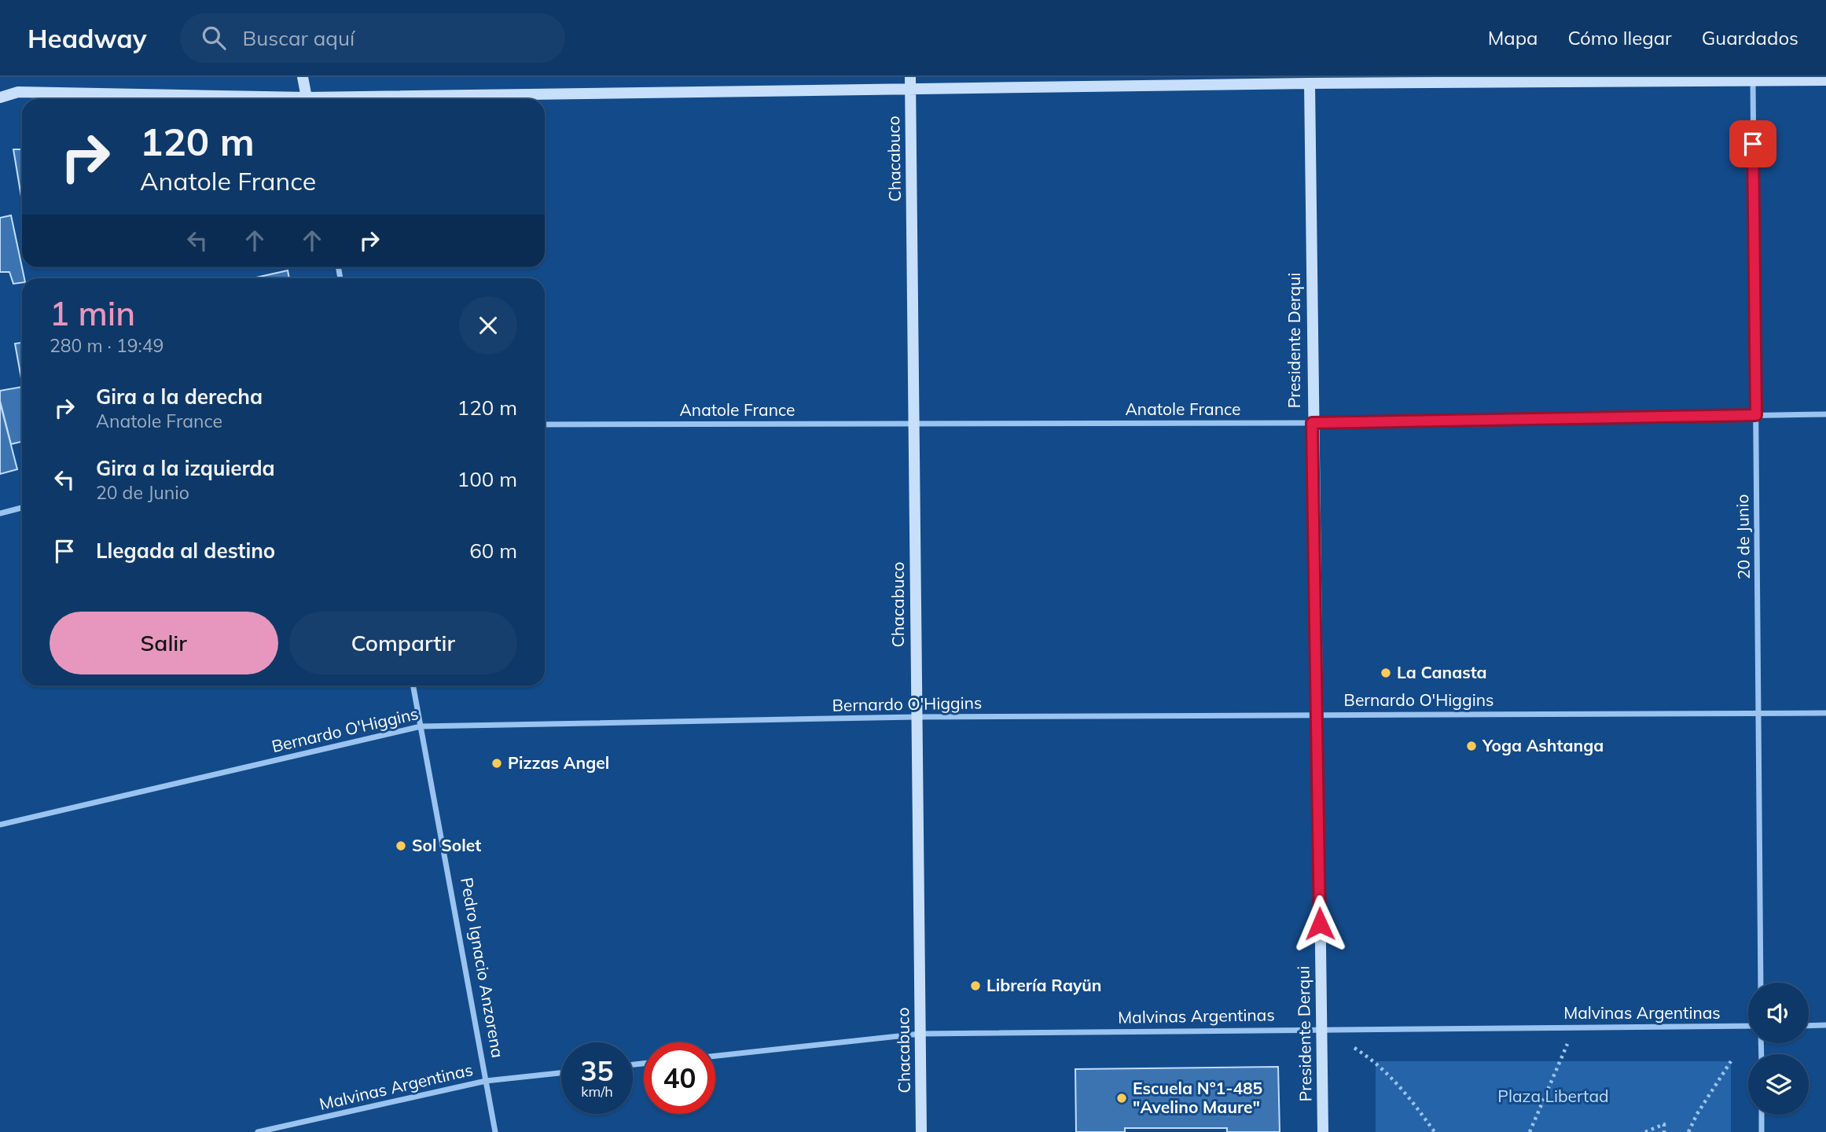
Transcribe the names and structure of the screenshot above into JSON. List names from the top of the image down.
{
  "streets": {
    "street": [
      "Chacabuco",
      "Presidente Derqui",
      "Anatole France",
      "20 de Junio",
      "Bernardo O'Higgins",
      "Pedro Ignacio Anzorena",
      "Malvinas Argentinas"
    ]
  },
  "crossings": [
    ["Chacabuco", "Anatole France"],
    ["Chacabuco", "Bernardo O'Higgins"],
    ["Chacabuco", "Malvinas Argentinas"],
    ["Presidente Derqui", "Anatole France"],
    ["Presidente Derqui", "Bernardo O'Higgins"],
    ["Presidente Derqui", "Malvinas Argentinas"],
    ["Anatole France", "20 de Junio"],
    ["20 de Junio", "Bernardo O'Higgins"],
    ["Bernardo O'Higgins", "Pedro Ignacio Anzorena"],
    ["Pedro Ignacio Anzorena", "Malvinas Argentinas"]
  ],
  "parks": ["Plaza Libertad"],
  "places": [
    "La Canasta",
    "Yoga Ashtanga",
    "Pizzas Angel",
    "Sol Solet",
    "Librería Rayün",
    "Escuela N°1-485 \"Avelino Maure\""
  ],
  "page": {
    "header": "Headway",
    "search": "Buscar aquí",
    "nav": ["Mapa", "Cómo llegar", "Guardados"],
    "turn": ["120 m", "Anatole France"],
    "heading": ["1 min", "280 m · 19:49"],
    "list": [
      {
        "name": "Gira a la derecha",
        "note": "Anatole France",
        "value": "120 m"
      },
      {
        "name": "Gira a la izquierda",
        "note": "20 de Junio",
        "value": "100 m"
      },
      {
        "name": "Llegada al destino",
        "value": "60 m"
      }
    ],
    "buttons": ["Salir", "Compartir"],
    "speed": "35 km/h",
    "limit": "40"
  }
}
